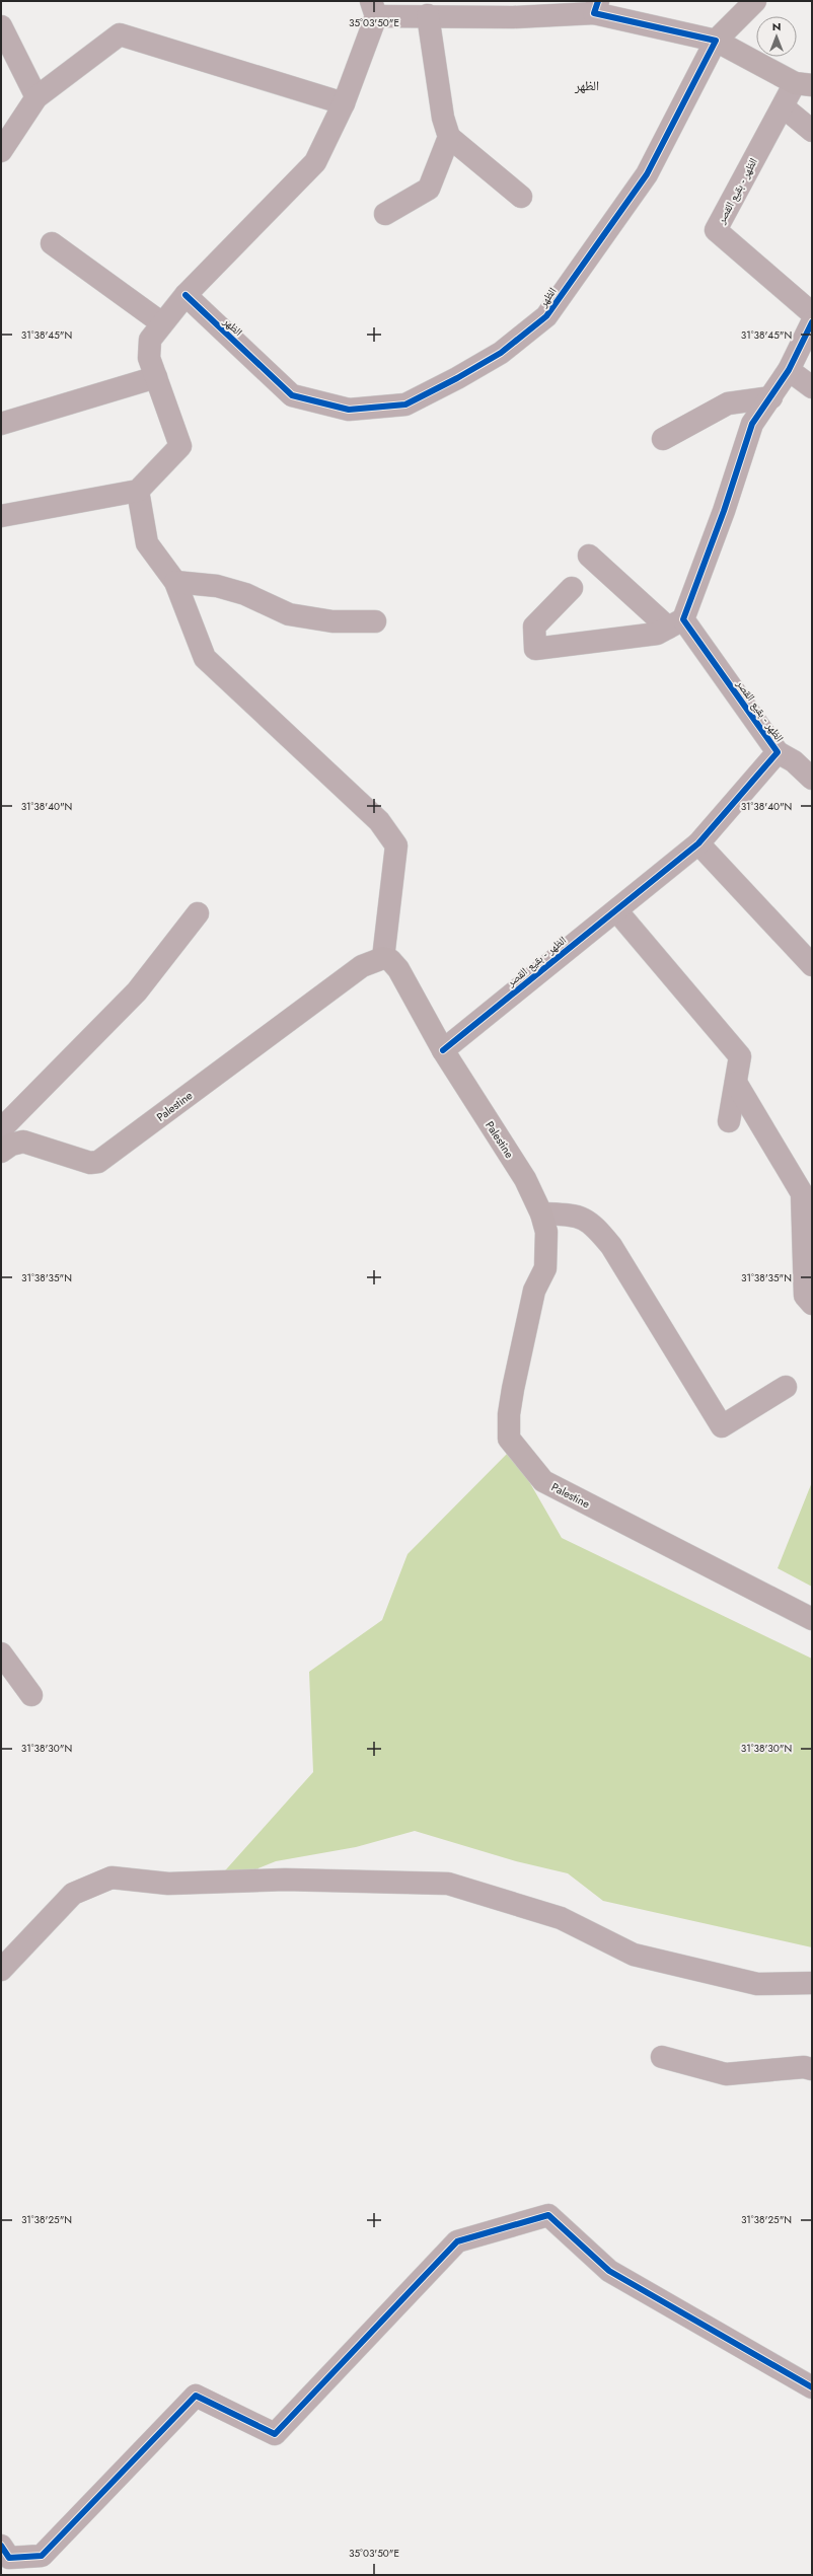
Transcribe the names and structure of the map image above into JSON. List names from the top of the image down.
{
  "streets": {
    "main road": ["Palestine"],
    "street": ["الظهر - بقيع القصر", "الظهر"]
  },
  "crossings": [
    ["الظهر - بقيع القصر", "Palestine"]
  ],
  "districts": ["الظهر"],
  "north": "top",
  "coordinates": [
    "35°03'50\"E",
    "31°38'45\"N",
    "31°38'40\"N",
    "31°38'35\"N",
    "31°38'30\"N",
    "31°38'25\"N"
  ]
}
